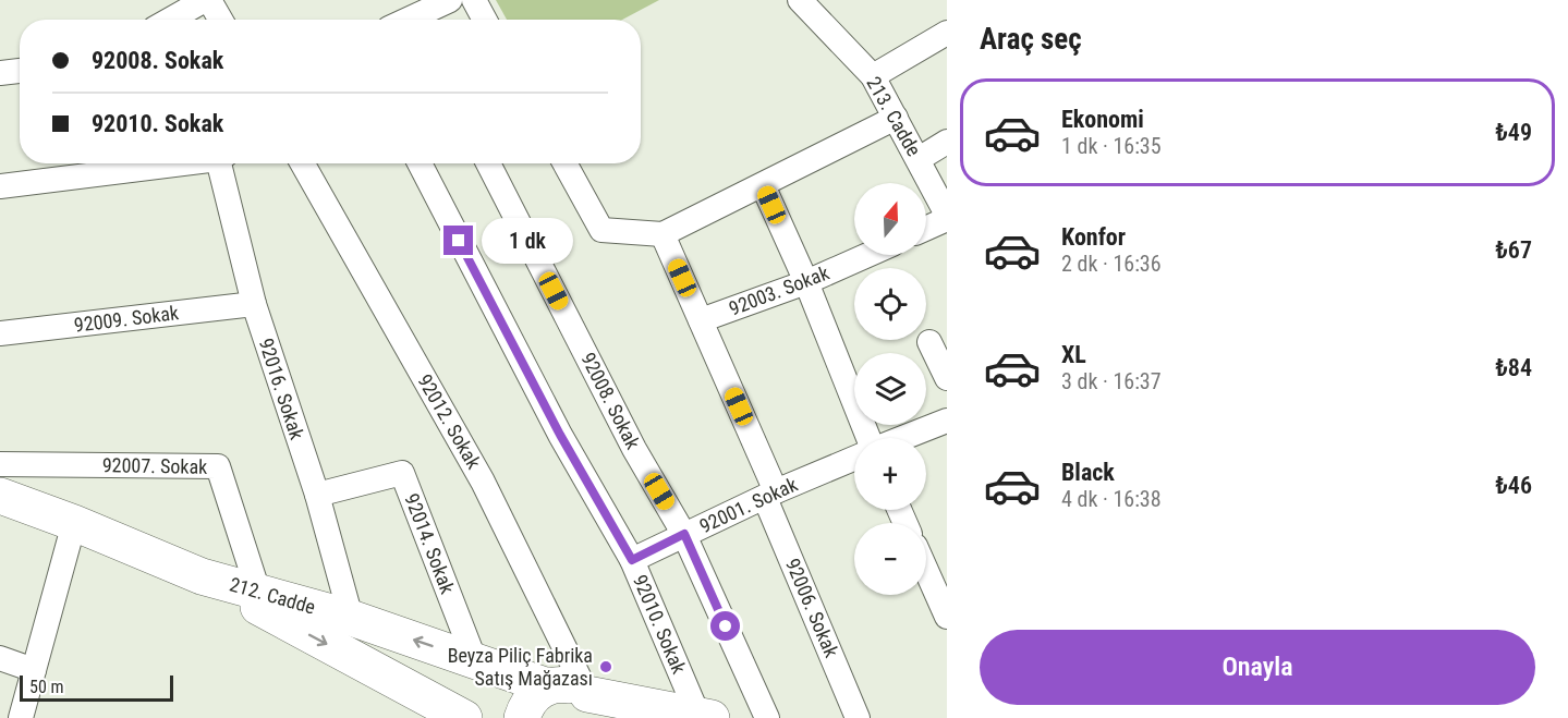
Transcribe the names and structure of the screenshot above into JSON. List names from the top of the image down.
{
  "streets": {
    "street": [
      "213. Cadde",
      "92003. Sokak",
      "92009. Sokak",
      "92016. Sokak",
      "92008. Sokak",
      "92012. Sokak",
      "92007. Sokak",
      "92001. Sokak",
      "92014. Sokak",
      "212. Cadde",
      "92006. Sokak",
      "92010. Sokak"
    ]
  },
  "crossings": [
    ["92003. Sokak", "92006. Sokak"],
    ["92009. Sokak", "92016. Sokak"],
    ["92016. Sokak", "92014. Sokak"],
    ["92016. Sokak", "212. Cadde"],
    ["92008. Sokak", "92001. Sokak"],
    ["92012. Sokak", "212. Cadde"],
    ["92007. Sokak", "212. Cadde"],
    ["92001. Sokak", "92006. Sokak"],
    ["92001. Sokak", "92010. Sokak"],
    ["92014. Sokak", "212. Cadde"]
  ],
  "places": ["Beyza Piliç Fabrika Satış Mağazası"],
  "scale_bar": "50 m",
  "north": "top",
  "page": {
    "heading": "Araç seç",
    "banner": ["92008. Sokak", "92010. Sokak"],
    "list": [
      {
        "name": "Ekonomi",
        "note": "1 dk · 16:35",
        "value": "₺49"
      },
      {
        "name": "Konfor",
        "note": "2 dk · 16:36",
        "value": "₺67"
      },
      {
        "name": "XL",
        "note": "3 dk · 16:37",
        "value": "₺84"
      },
      {
        "name": "Black",
        "note": "4 dk · 16:38",
        "value": "₺46"
      }
    ],
    "map_buttons": ["+", "−"],
    "bubble": "1 dk",
    "buttons": "Onayla",
    "scale": "50 m"
  }
}
